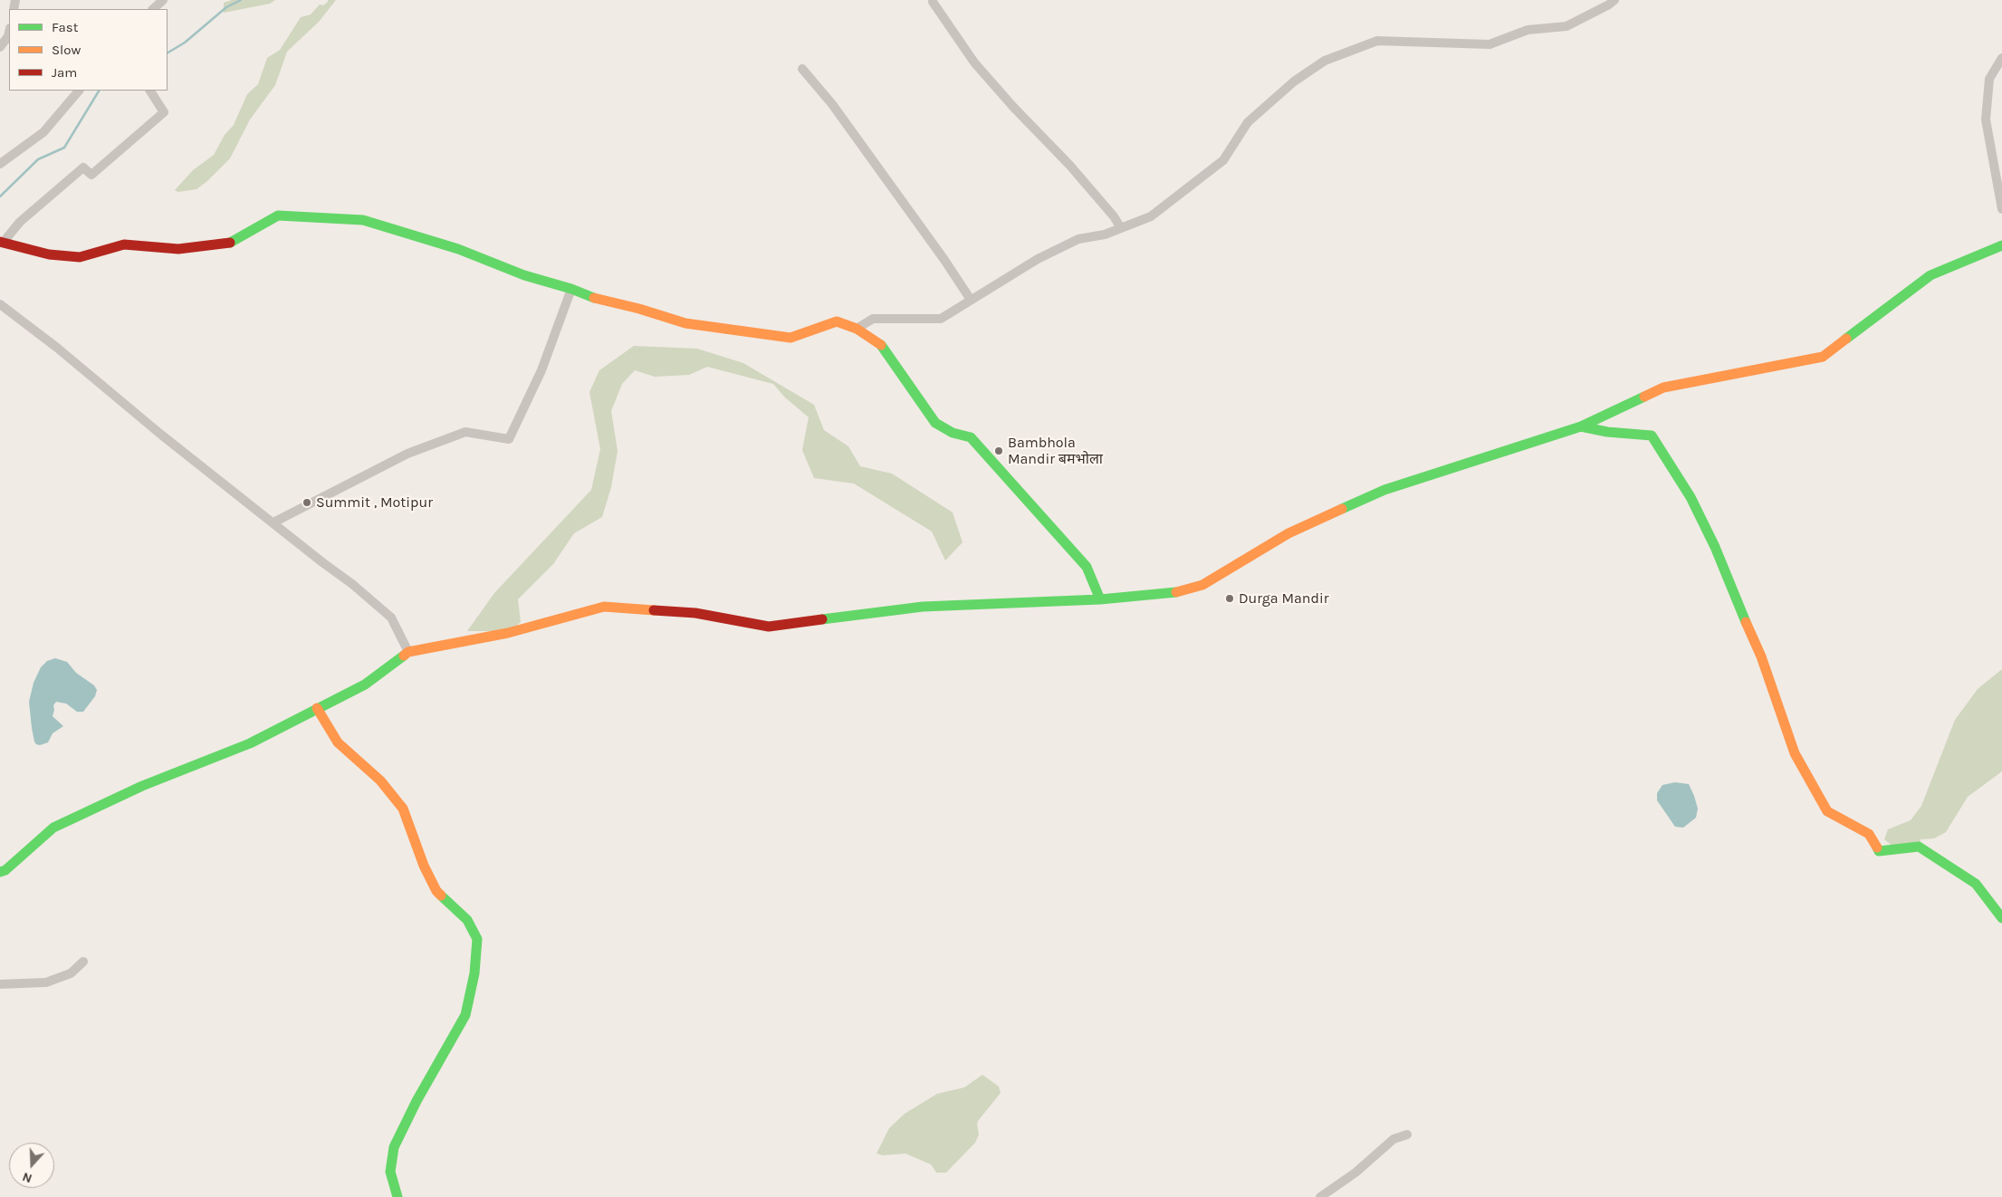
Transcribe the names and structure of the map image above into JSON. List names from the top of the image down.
{
  "places": ["Bambhola Mandir बमभोला", "Summit , Motipur", "Durga Mandir"],
  "legend": ["Fast", "Slow", "Jam"],
  "north": "bottom"
}
